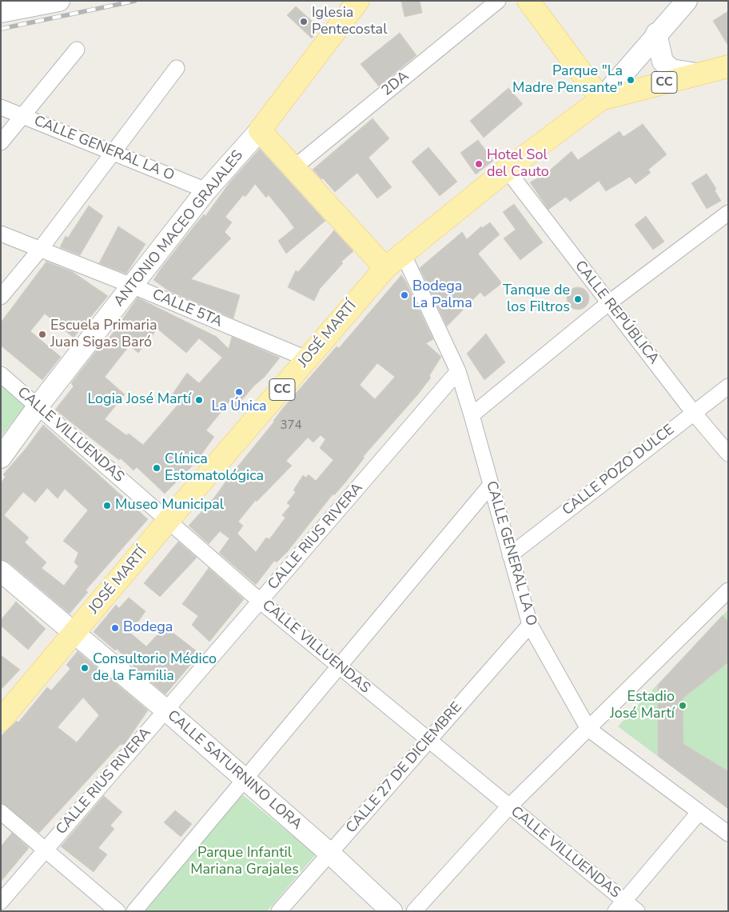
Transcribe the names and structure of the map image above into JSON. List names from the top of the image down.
{
  "streets": {
    "main road": ["CC", "ANTONIO MACEO GRAJALES", "JOSÉ MARTÍ"],
    "street": [
      "2DA",
      "CALLE GENERAL LA O",
      "CALLE 5TA",
      "CALLE REPÚBLICA",
      "CALLE VILLUENDAS",
      "CALLE POZO DULCE",
      "CALLE RIUS RIVERA",
      "CALLE 27 DE DICIEMBRE",
      "CALLE SATURNINO LORA"
    ]
  },
  "crossings": [
    ["CC", "JOSÉ MARTÍ"],
    ["CALLE GENERAL LA O", "ANTONIO MACEO GRAJALES"],
    ["CALLE GENERAL LA O", "JOSÉ MARTÍ"],
    ["CALLE GENERAL LA O", "CALLE POZO DULCE"],
    ["CALLE GENERAL LA O", "CALLE RIUS RIVERA"],
    ["CALLE GENERAL LA O", "CALLE 27 DE DICIEMBRE"],
    ["ANTONIO MACEO GRAJALES", "CALLE 5TA"],
    ["ANTONIO MACEO GRAJALES", "CALLE VILLUENDAS"],
    ["CALLE 5TA", "JOSÉ MARTÍ"],
    ["CALLE REPÚBLICA", "JOSÉ MARTÍ"],
    ["CALLE REPÚBLICA", "CALLE POZO DULCE"],
    ["JOSÉ MARTÍ", "CALLE VILLUENDAS"],
    ["JOSÉ MARTÍ", "CALLE SATURNINO LORA"],
    ["CALLE VILLUENDAS", "CALLE RIUS RIVERA"],
    ["CALLE VILLUENDAS", "CALLE 27 DE DICIEMBRE"],
    ["CALLE RIUS RIVERA", "CALLE SATURNINO LORA"],
    ["CALLE 27 DE DICIEMBRE", "CALLE SATURNINO LORA"]
  ],
  "parks": ["Parque Infantil Mariana Grajales"],
  "places": [
    "Iglesia Pentecostal",
    "Parque \"La Madre Pensante\"",
    "Hotel Sol del Cauto",
    "Bodega La Palma",
    "Tanque de los Filtros",
    "Escuela Primaria Juan Sigas Baró",
    "La Única",
    "Logia José Martí",
    "Clínica Estomatológica",
    "Museo Municipal",
    "Bodega",
    "Consultorio Médico de la Familia",
    "Estadio José Martí"
  ],
  "house_numbers": ["374"]
}
